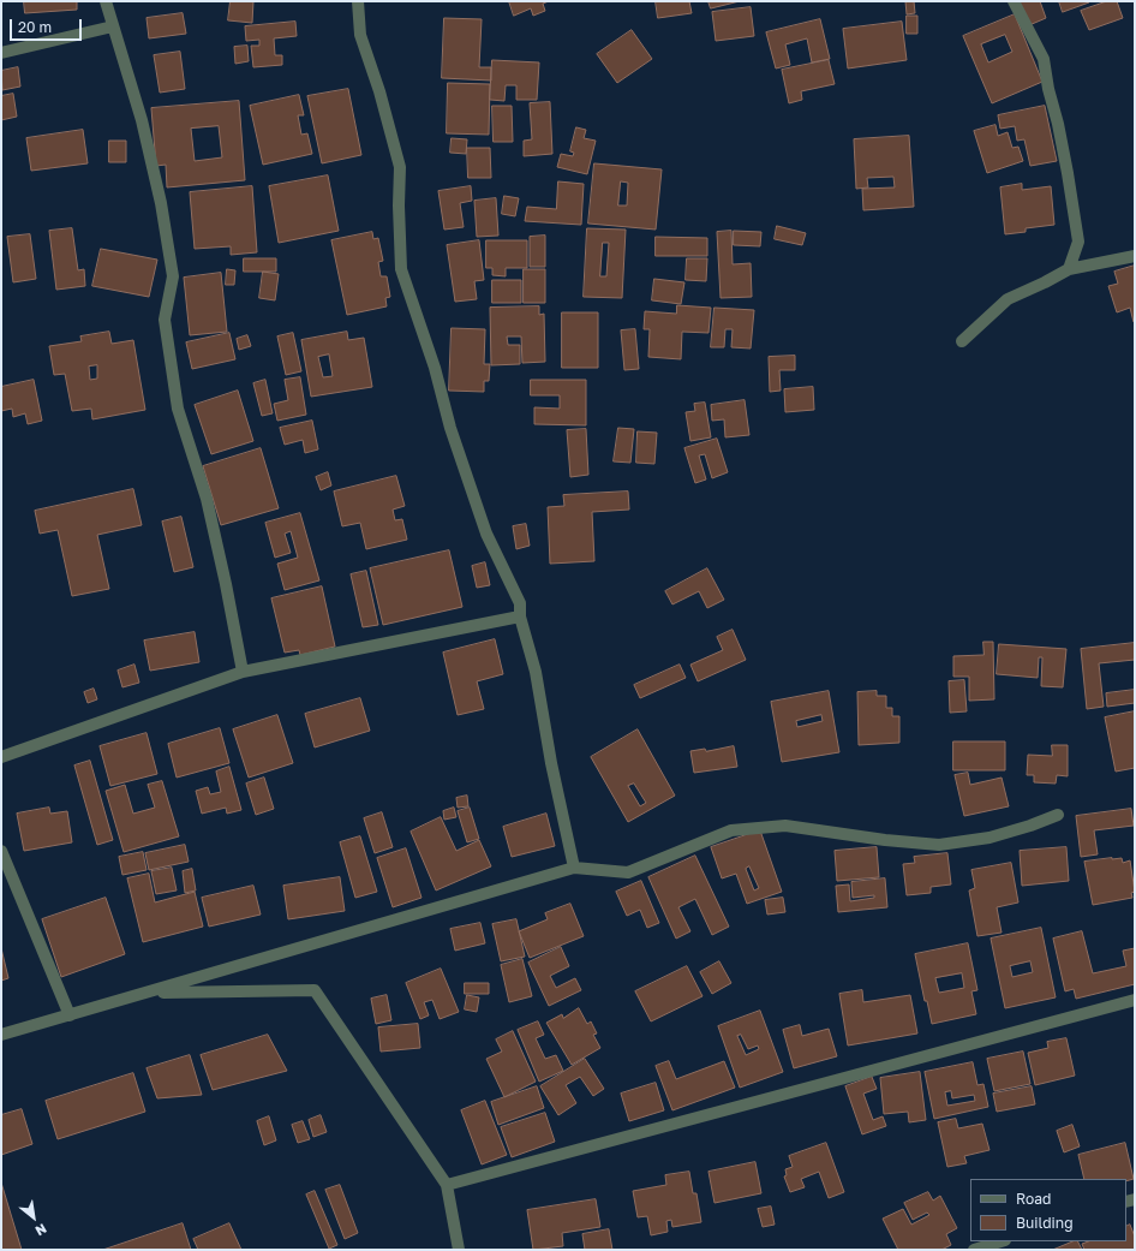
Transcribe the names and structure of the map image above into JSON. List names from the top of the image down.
{
  "legend": ["Road", "Building"],
  "scale_bar": "20 m",
  "north": "bottom right"
}
